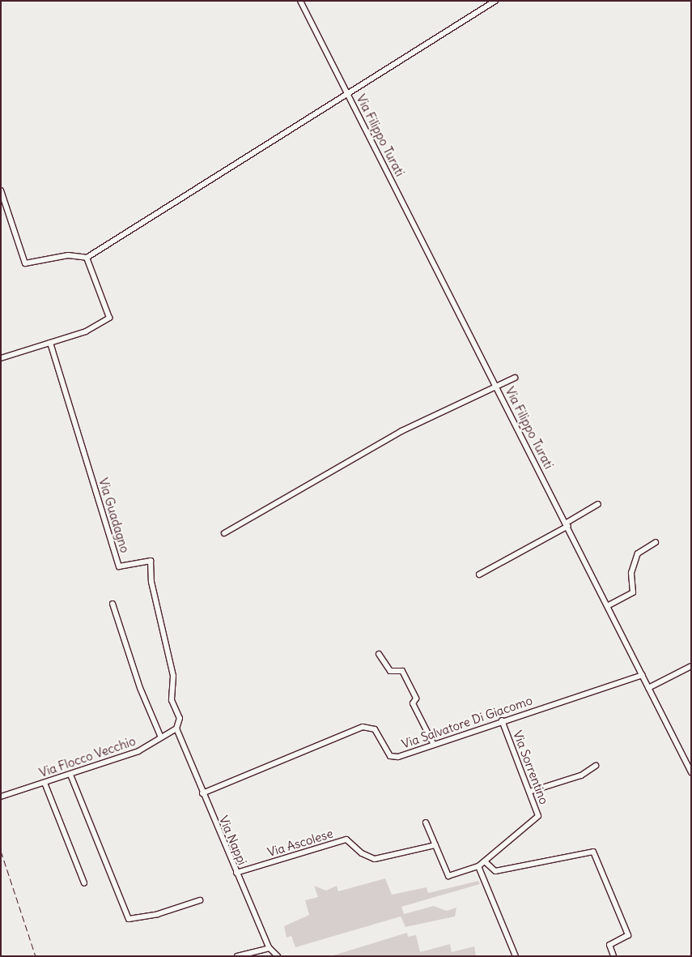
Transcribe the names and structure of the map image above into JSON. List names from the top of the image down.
{
  "streets": {
    "street": [
      "Via Filippo Turati",
      "Via Guadagno",
      "Via Salvatore Di Giacomo",
      "Via Flocco Vecchio",
      "Via Sorrentino",
      "Via Nappi",
      "Via Ascolese"
    ]
  },
  "crossings": [
    ["Via Filippo Turati", "Via Salvatore Di Giacomo"],
    ["Via Guadagno", "Via Flocco Vecchio"],
    ["Via Guadagno", "Via Nappi"],
    ["Via Salvatore Di Giacomo", "Via Sorrentino"],
    ["Via Salvatore Di Giacomo", "Via Nappi"],
    ["Via Flocco Vecchio", "Via Nappi"],
    ["Via Sorrentino", "Via Ascolese"],
    ["Via Nappi", "Via Ascolese"]
  ]
}
